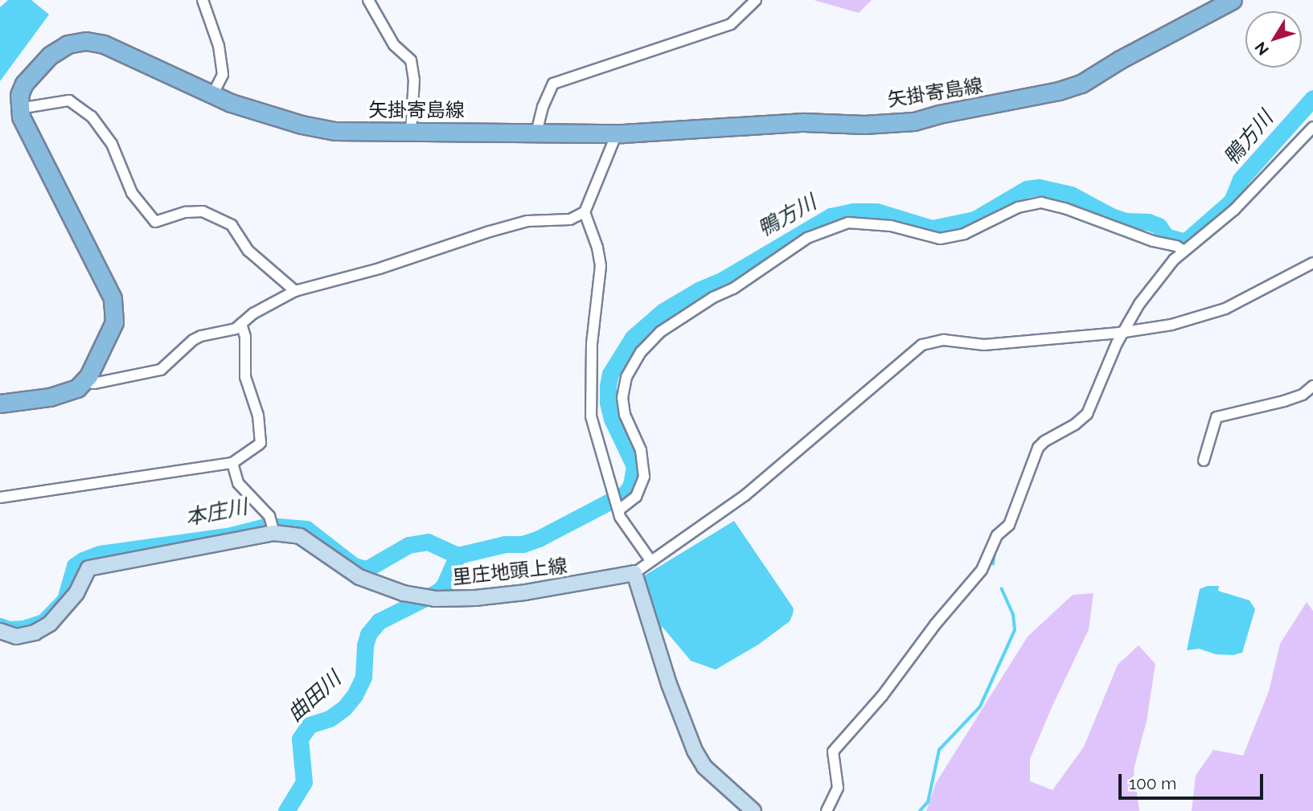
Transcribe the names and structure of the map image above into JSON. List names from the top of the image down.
{
  "streets": {
    "main road": ["矢掛寄島線", "里庄地頭上線"]
  },
  "water": ["鴨方川", "本庄川", "曲田川"],
  "scale_bar": "100 m",
  "north": "bottom left"
}
